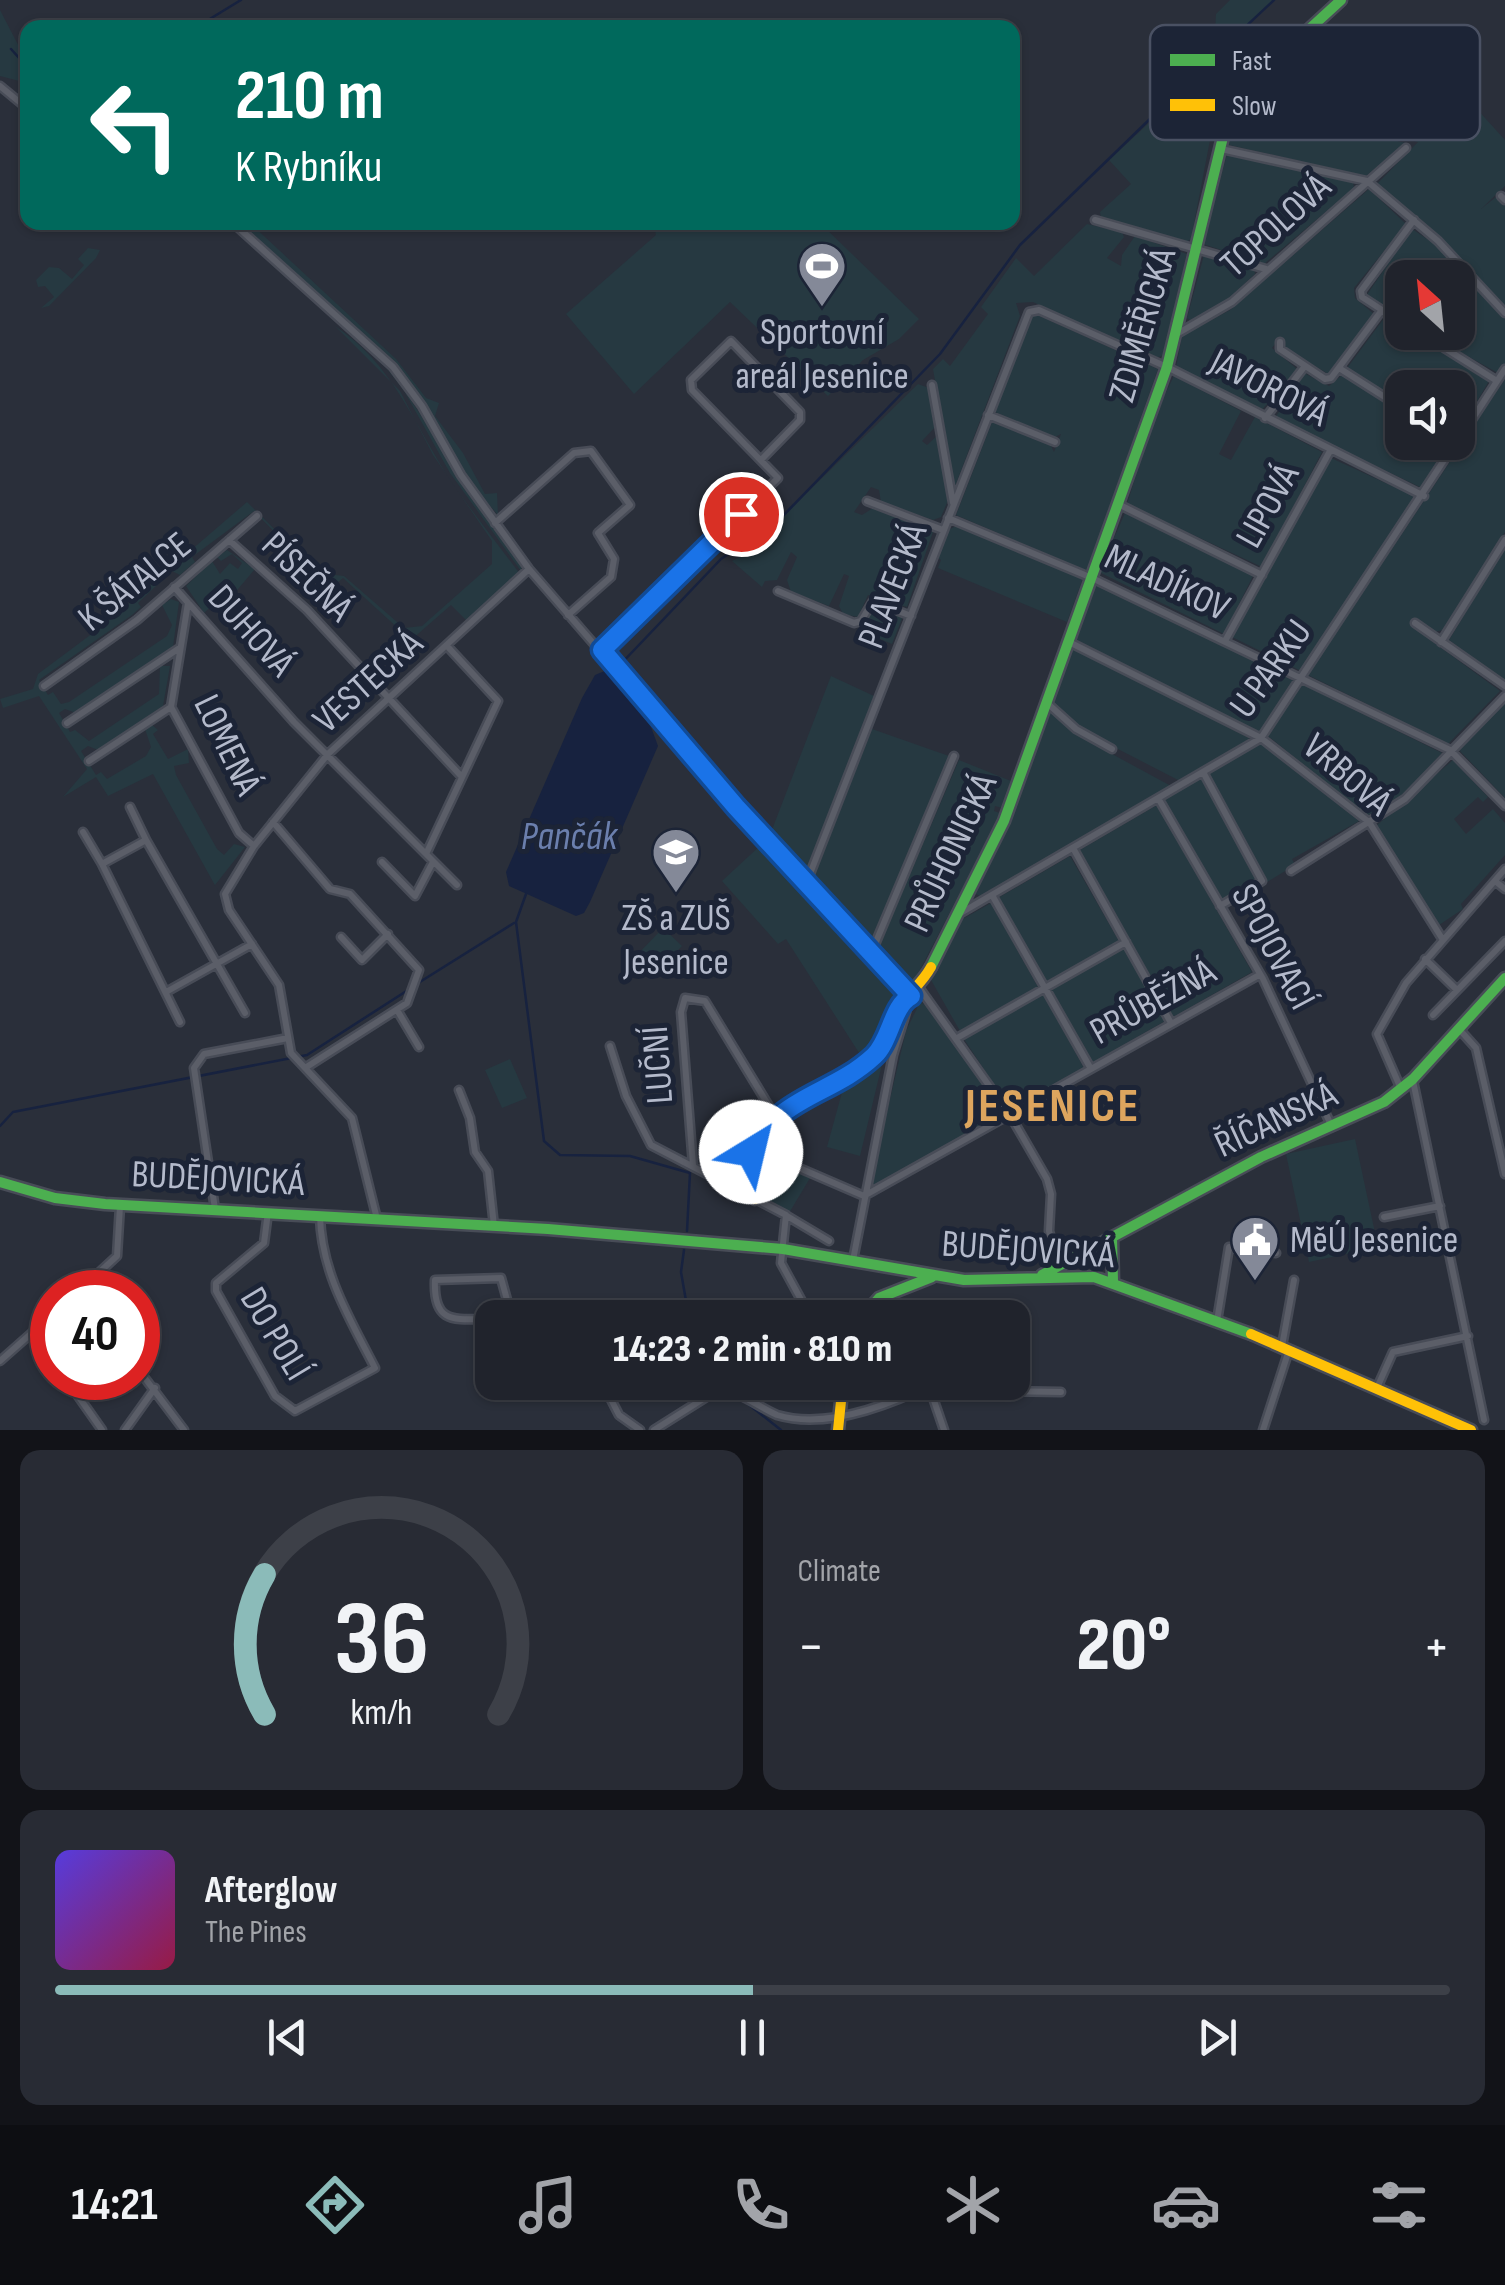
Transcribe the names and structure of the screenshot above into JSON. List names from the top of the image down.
{
  "streets": {
    "main road": [
      "ZDIMĚŘICKÁ",
      "PRŮHONICKÁ",
      "ŘÍČANSKÁ",
      "BUDĚJOVICKÁ"
    ],
    "street": [
      "TOPOLOVÁ",
      "JAVOROVÁ",
      "LIPOVÁ",
      "PÍSEČNÁ",
      "K ŠÁTALCE",
      "MLADÍKOV",
      "PLAVECKÁ",
      "DUHOVÁ",
      "U PARKU",
      "VESTECKÁ",
      "LOMENÁ",
      "VRBOVÁ",
      "SPOJOVACÍ",
      "PRŮBĚŽNÁ",
      "LUČNÍ",
      "DO POLÍ"
    ]
  },
  "crossings": [
    ["TOPOLOVÁ", "ZDIMĚŘICKÁ"],
    ["ZDIMĚŘICKÁ", "JAVOROVÁ"],
    ["ZDIMĚŘICKÁ", "MLADÍKOV"],
    ["ZDIMĚŘICKÁ", "VRBOVÁ"],
    ["ZDIMĚŘICKÁ", "PRŮHONICKÁ"],
    ["JAVOROVÁ", "LIPOVÁ"],
    ["JAVOROVÁ", "PLAVECKÁ"],
    ["JAVOROVÁ", "U PARKU"],
    ["LIPOVÁ", "MLADÍKOV"],
    ["PÍSEČNÁ", "K ŠÁTALCE"],
    ["PÍSEČNÁ", "VESTECKÁ"],
    ["K ŠÁTALCE", "DUHOVÁ"],
    ["MLADÍKOV", "PLAVECKÁ"],
    ["MLADÍKOV", "U PARKU"],
    ["DUHOVÁ", "VESTECKÁ"],
    ["DUHOVÁ", "LOMENÁ"],
    ["U PARKU", "VRBOVÁ"],
    ["U PARKU", "PRŮHONICKÁ"],
    ["U PARKU", "SPOJOVACÍ"],
    ["VESTECKÁ", "LOMENÁ"],
    ["PRŮHONICKÁ", "PRŮBĚŽNÁ"],
    ["PRŮHONICKÁ", "BUDĚJOVICKÁ"],
    ["SPOJOVACÍ", "PRŮBĚŽNÁ"],
    ["SPOJOVACÍ", "ŘÍČANSKÁ"],
    ["ŘÍČANSKÁ", "BUDĚJOVICKÁ"],
    ["BUDĚJOVICKÁ", "DO POLÍ"]
  ],
  "districts": ["JESENICE"],
  "water": ["Pančák"],
  "places": {
    "sports": ["Sportovní areál Jesenice"],
    "school or university": ["ZŠ a ZUŠ Jesenice"],
    "public building": ["MěÚ Jesenice"]
  },
  "legend": ["Fast", "Slow"],
  "north": "top left",
  "page": {
    "turn": ["210 m", "K Rybníku"],
    "limit": "40",
    "trip": "14:23 · 2 min · 810 m",
    "tile": "Climate",
    "heat": ["−", "20°", "+"],
    "song": ["Afterglow", "The Pines"],
    "tabs": "14:21",
    "gauge": ["36", "km/h"]
  }
}
